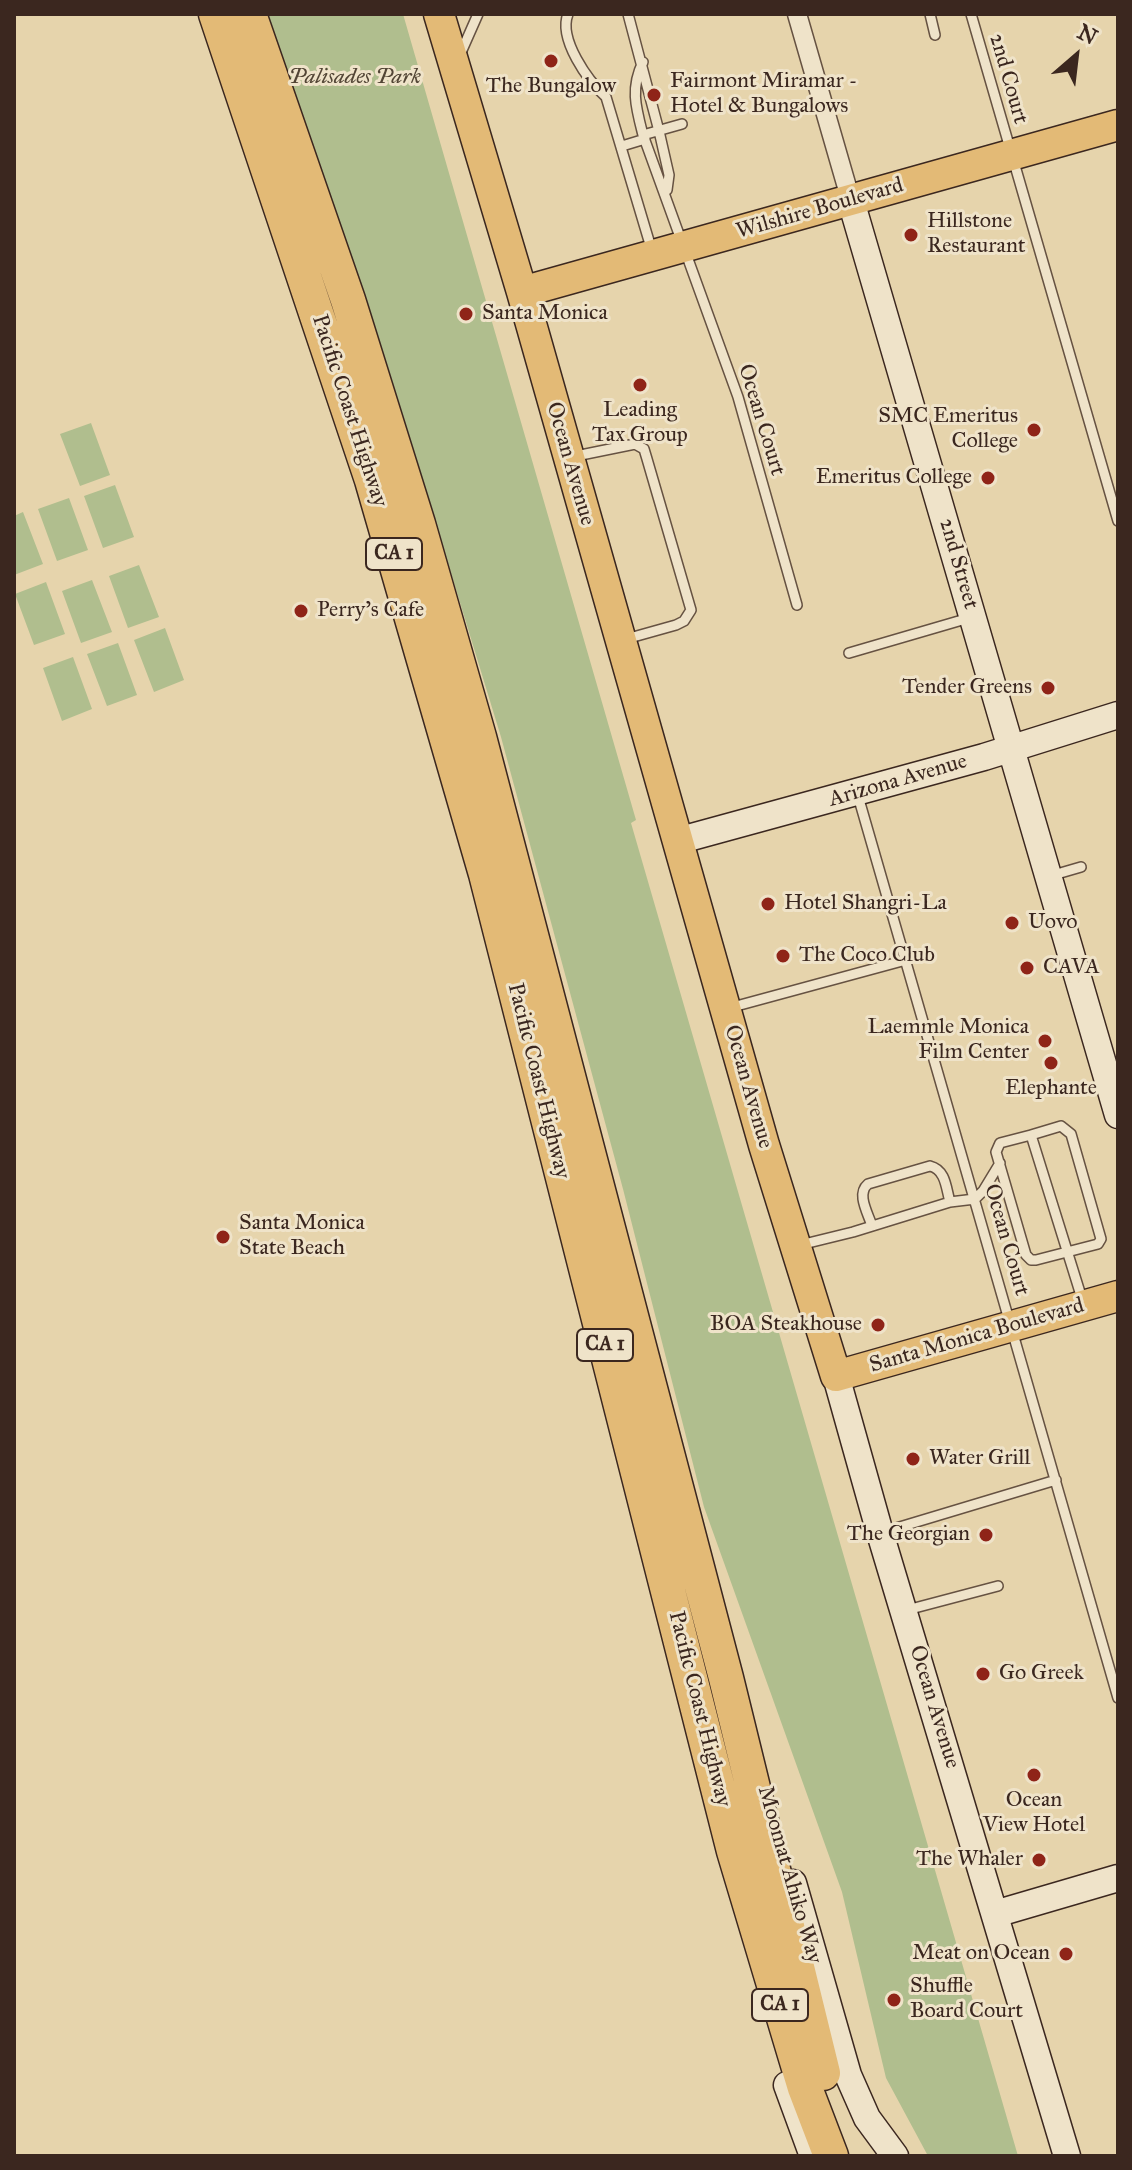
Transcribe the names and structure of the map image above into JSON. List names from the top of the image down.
{
  "streets": {
    "highway": ["Pacific Coast Highway", "CA 1"],
    "main road": ["Wilshire Boulevard", "Ocean Avenue", "Santa Monica Boulevard"],
    "street": ["2nd Street", "Arizona Avenue", "Moomat Ahiko Way"],
    "lane": ["2nd Court", "Ocean Court"]
  },
  "crossings": [
    ["2nd Court", "Wilshire Boulevard"],
    ["Wilshire Boulevard", "Ocean Court"],
    ["Wilshire Boulevard", "Ocean Avenue"],
    ["Wilshire Boulevard", "2nd Street"],
    ["Pacific Coast Highway", "Moomat Ahiko Way"],
    ["Ocean Court", "Arizona Avenue"],
    ["Ocean Court", "Santa Monica Boulevard"],
    ["Ocean Avenue", "Arizona Avenue"],
    ["Ocean Avenue", "Santa Monica Boulevard"],
    ["2nd Street", "Arizona Avenue"]
  ],
  "parks": ["Palisades Park"],
  "places": [
    "The Bungalow",
    "Fairmont Miramar - Hotel & Bungalows",
    "Hillstone Restaurant",
    "Santa Monica",
    "Leading Tax Group",
    "SMC Emeritus College",
    "Emeritus College",
    "Perry's Cafe",
    "Tender Greens",
    "Hotel Shangri-La",
    "Uovo",
    "The Coco Club",
    "CAVA",
    "Laemmle Monica Film Center",
    "Elephante",
    "Santa Monica State Beach",
    "BOA Steakhouse",
    "Water Grill",
    "The Georgian",
    "Go Greek",
    "Ocean View Hotel",
    "The Whaler",
    "Meat on Ocean",
    "Shuffle Board Court"
  ],
  "north": "top right"
}
